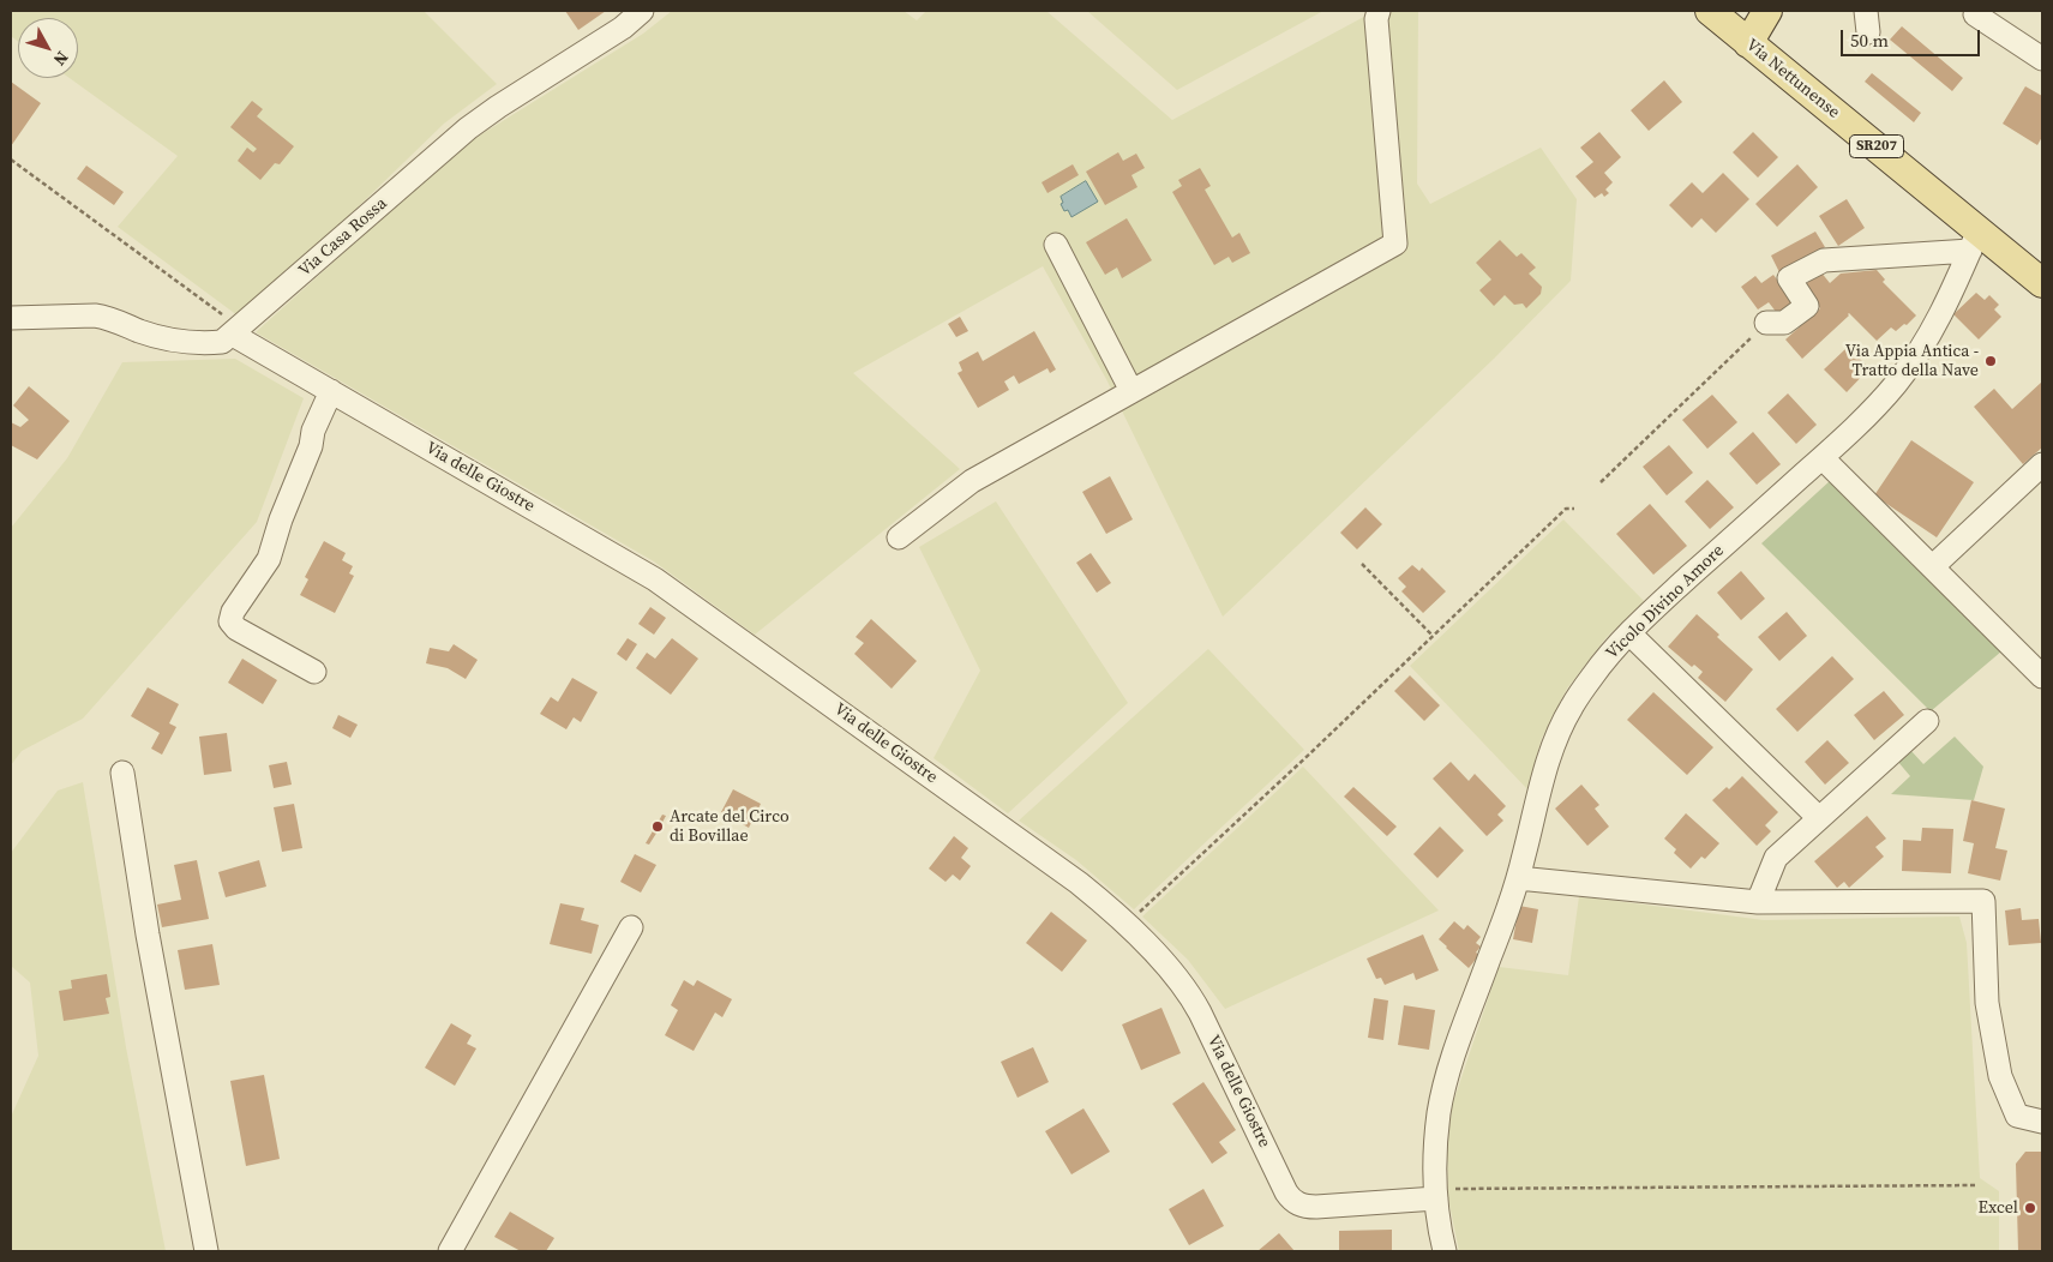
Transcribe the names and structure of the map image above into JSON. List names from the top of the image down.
{
  "streets": {
    "main road": ["Via Nettunense", "SR207"],
    "street": ["Via Casa Rossa", "Via delle Giostre", "Vicolo Divino Amore"]
  },
  "crossings": [
    ["Via Nettunense", "Vicolo Divino Amore"],
    ["Via Casa Rossa", "Via delle Giostre"],
    ["Via delle Giostre", "Vicolo Divino Amore"]
  ],
  "places": ["Via Appia Antica - Tratto della Nave", "Arcate del Circo di Bovillae", "Excel"],
  "scale_bar": "50 m",
  "north": "bottom right"
}
